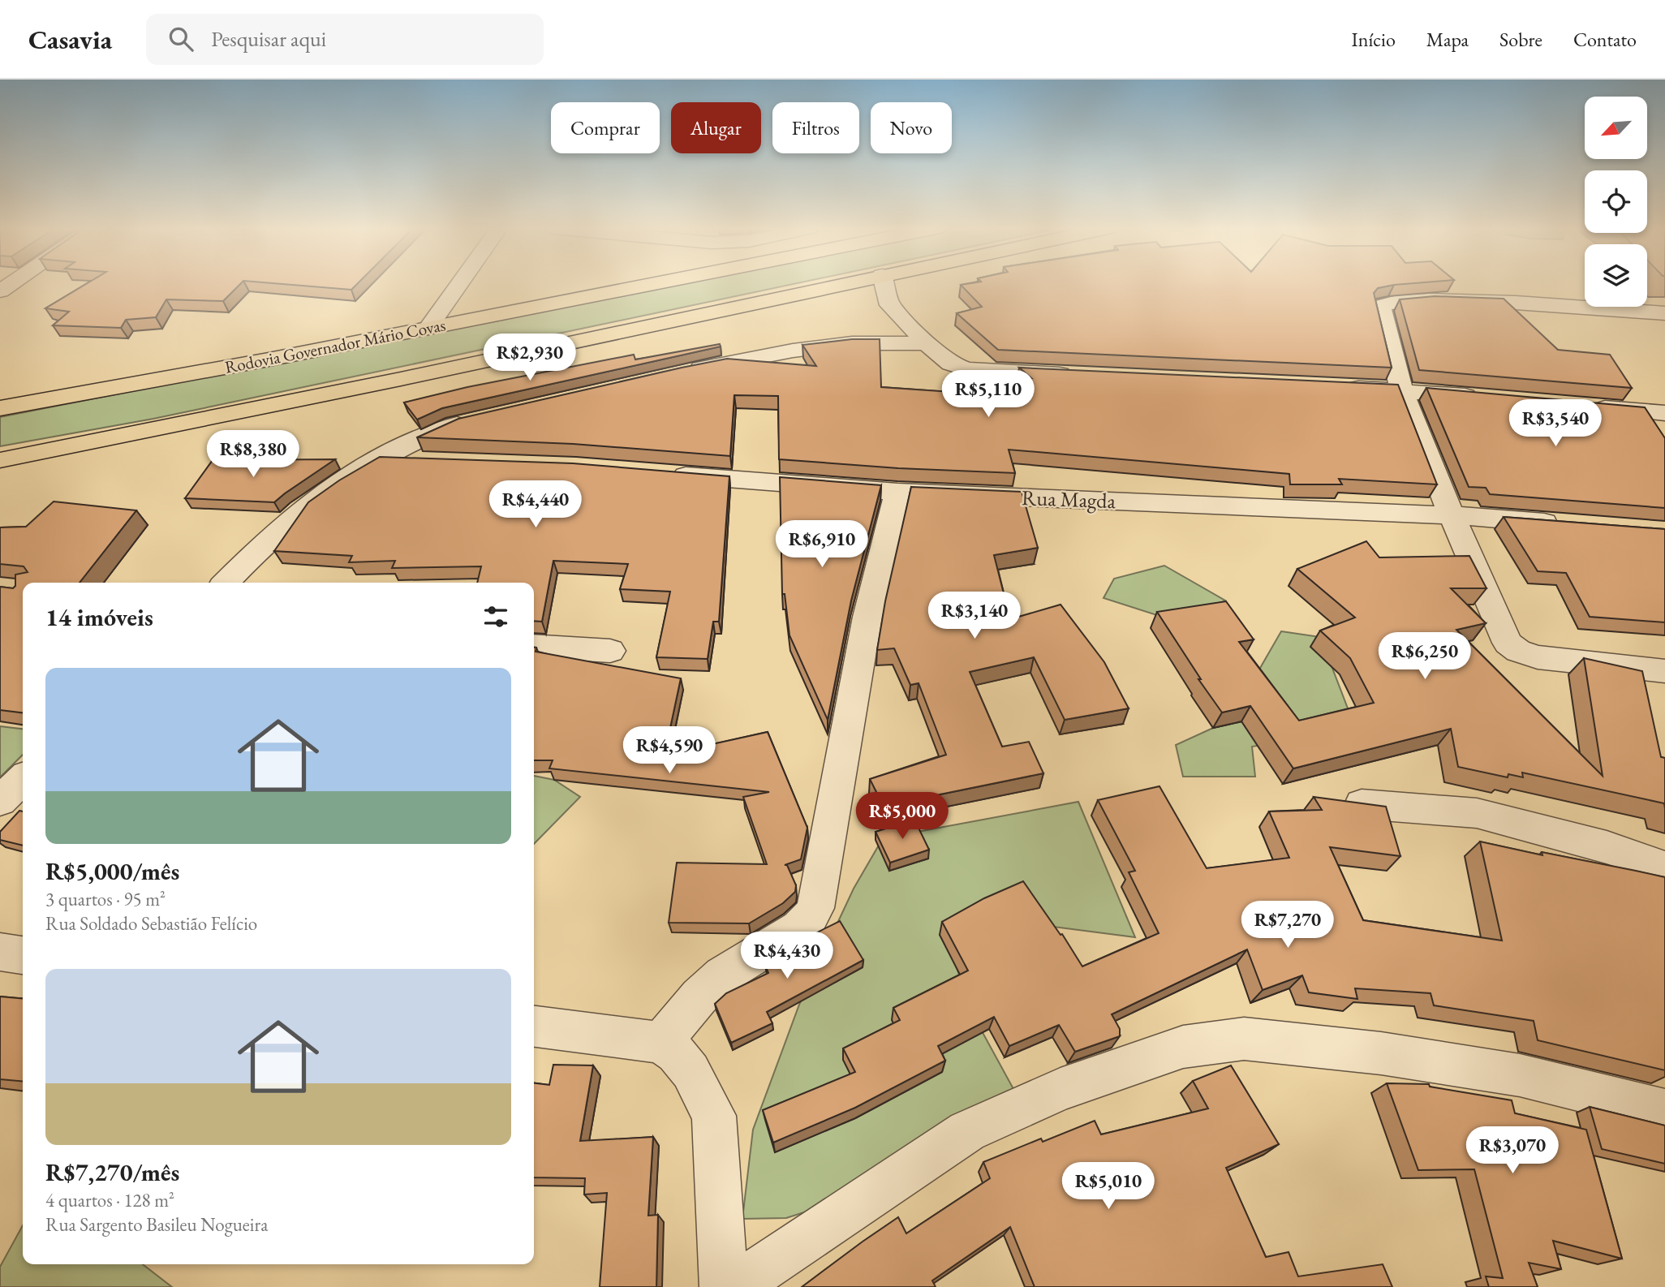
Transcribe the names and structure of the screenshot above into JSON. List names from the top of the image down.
{
  "streets": {
    "highway": ["Rodovia Governador Mário Covas"],
    "street": ["Rua Magda"]
  },
  "north": "bottom left",
  "page": {
    "header": "Casavia",
    "search": "Pesquisar aqui",
    "nav": [
      "Início",
      "Mapa",
      "Sobre",
      "Contato"
    ],
    "chip": [
      "Comprar",
      "Alugar",
      "Filtros",
      "Novo"
    ],
    "price": [
      "R$2,930",
      "R$5,110",
      "R$3,540",
      "R$8,380",
      "R$4,440",
      "R$6,910",
      "R$3,140",
      "R$6,250",
      "R$4,590",
      "R$5,000",
      "R$7,270",
      "R$4,430",
      "R$3,070",
      "R$5,010"
    ],
    "heading": "14 imóveis",
    "list": [
      {
        "name": "R$5,000/mês",
        "note": "3 quartos · 95 m² · Rua Soldado Sebastião Felício"
      },
      {
        "name": "R$7,270/mês",
        "note": "4 quartos · 128 m² · Rua Sargento Basileu Nogueira"
      }
    ]
  }
}
